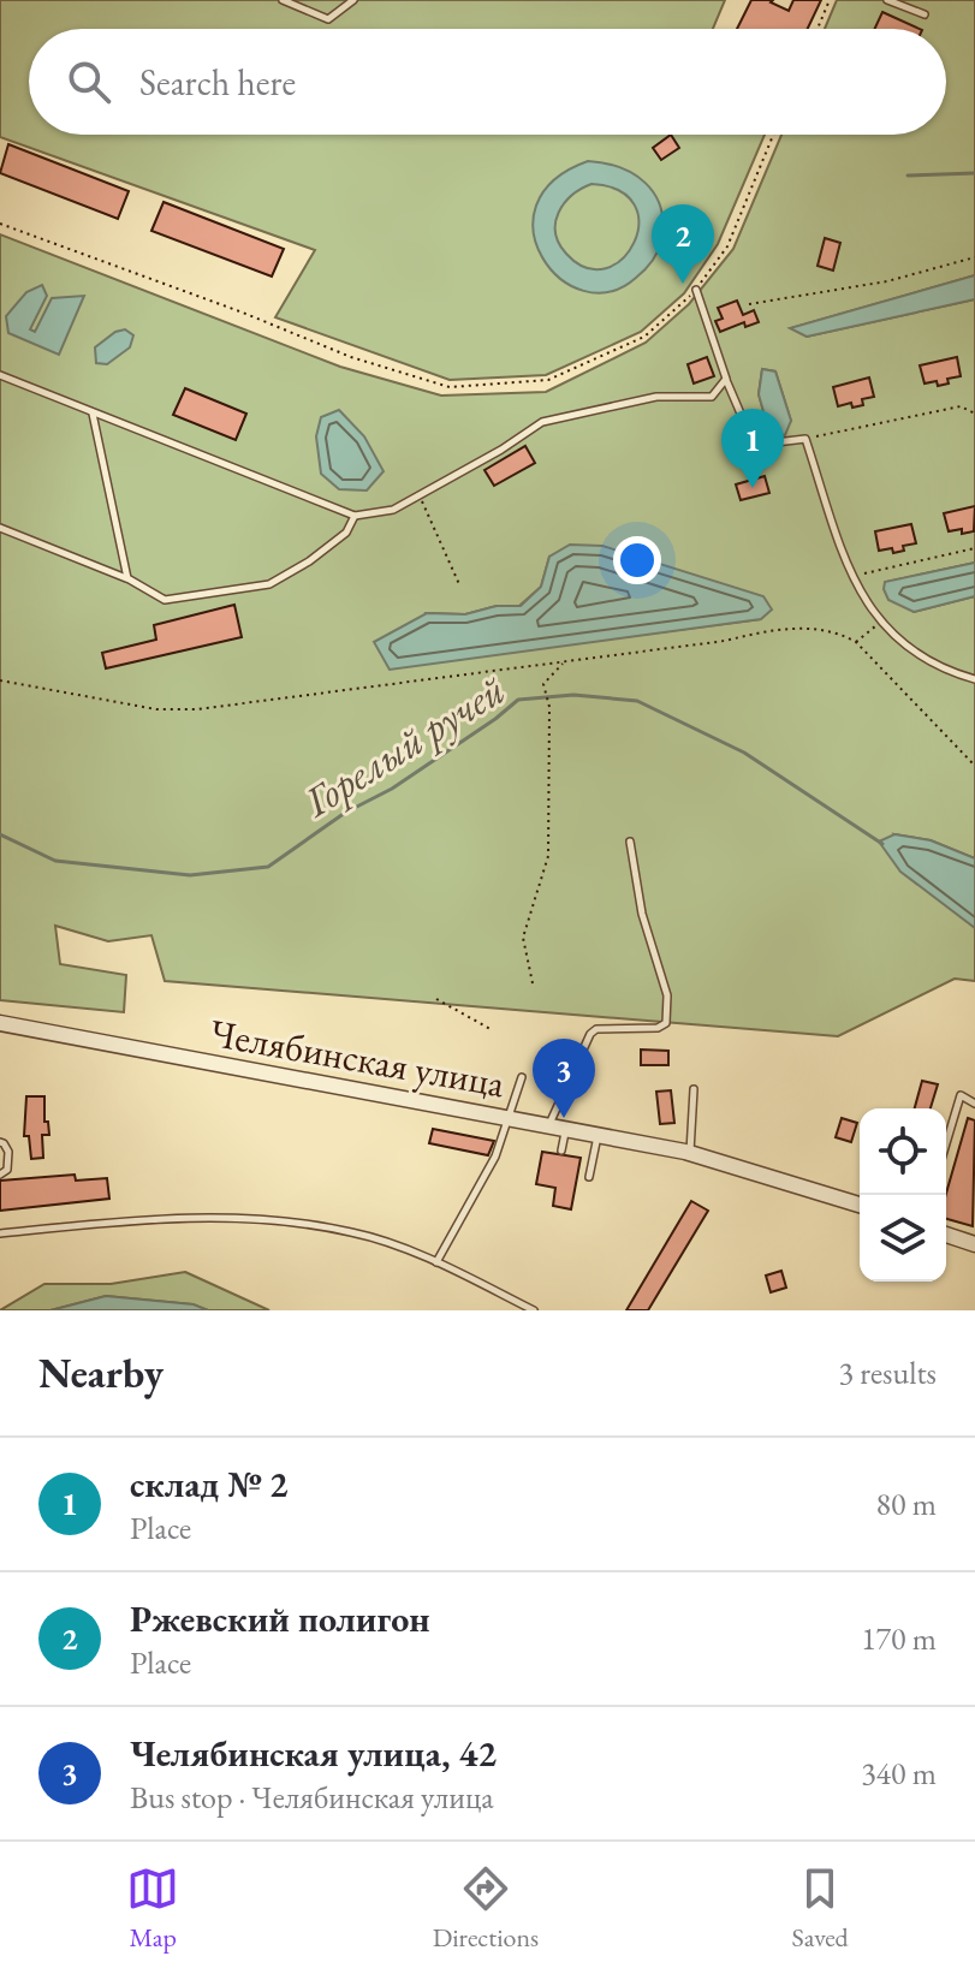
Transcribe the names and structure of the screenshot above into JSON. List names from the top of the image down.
{
  "streets": {
    "street": ["Челябинская улица"]
  },
  "water": ["Горелый ручей"],
  "page": {
    "search": "Search here",
    "pins": ["2", "1", "3"],
    "heading": ["Nearby", "3 results"],
    "list": [
      {
        "mark": "1",
        "name": "склад № 2",
        "note": "Place",
        "value": "80 m"
      },
      {
        "mark": "2",
        "name": "Ржевский полигон",
        "note": "Place",
        "value": "170 m"
      },
      {
        "mark": "3",
        "name": "Челябинская улица, 42",
        "note": "Bus stop · Челябинская улица",
        "value": "340 m"
      }
    ],
    "nav": ["Map", "Directions", "Saved"]
  }
}
